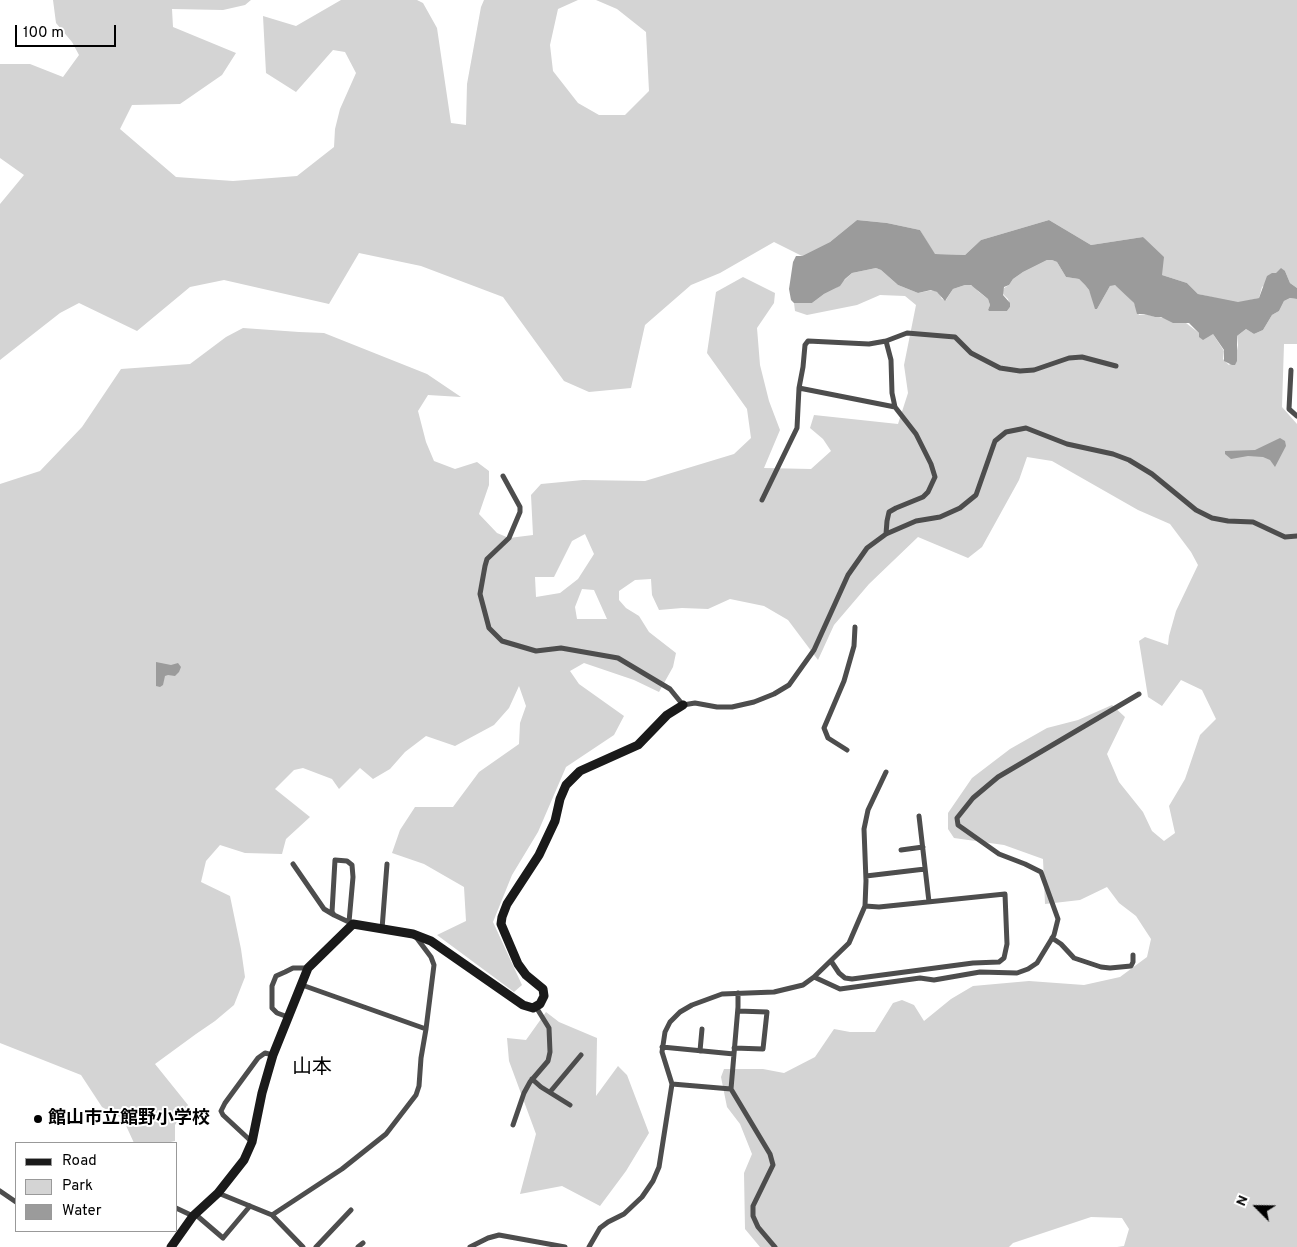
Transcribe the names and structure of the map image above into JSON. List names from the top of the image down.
{
  "districts": ["山本"],
  "places": ["館山市立館野小学校"],
  "legend": ["Road", "Park", "Water"],
  "scale_bar": "100 m",
  "north": "top left"
}
